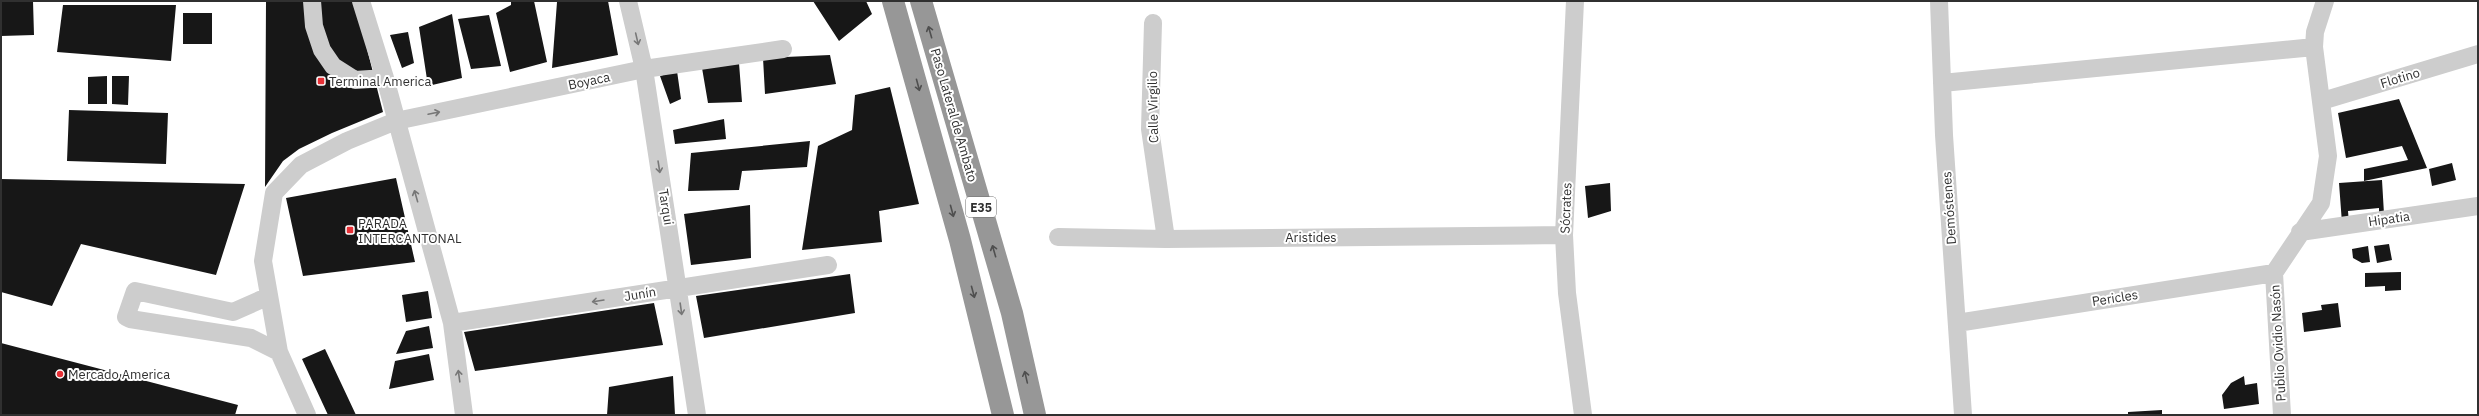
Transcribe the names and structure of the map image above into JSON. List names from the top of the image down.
{
  "streets": {
    "highway": ["Paso Lateral de Ambato", "E35"],
    "street": [
      "Flotino",
      "Boyaca",
      "Calle Virgilio",
      "Tarqui",
      "Sócrates",
      "Demóstenes",
      "Hipatia",
      "Aristides",
      "Junín",
      "Pericles",
      "Publio Ovidio Nasón"
    ]
  },
  "crossings": [
    ["Flotino", "Publio Ovidio Nasón"],
    ["Boyaca", "Tarqui"],
    ["Calle Virgilio", "Aristides"],
    ["Tarqui", "Junín"],
    ["Sócrates", "Aristides"],
    ["Demóstenes", "Pericles"],
    ["Hipatia", "Publio Ovidio Nasón"],
    ["Pericles", "Publio Ovidio Nasón"]
  ],
  "one_way": ["Tarqui", "Junín"],
  "places": {
    "transit": ["Terminal America", "PARADA INTERCANTONAL"],
    "other": ["Mercado America"]
  }
}
